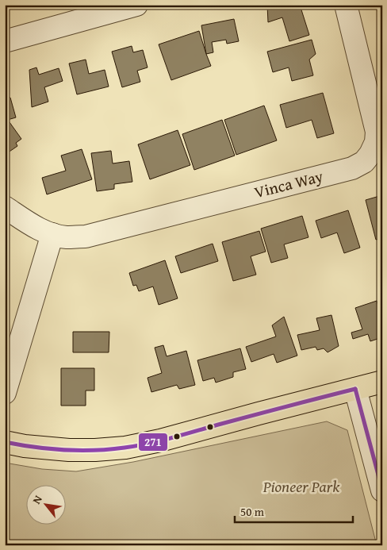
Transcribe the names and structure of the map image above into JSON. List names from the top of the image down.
{
  "streets": {
    "street": ["Vinca Way"]
  },
  "parks": ["Pioneer Park"],
  "lines": ["transit line 271"],
  "scale_bar": "50 m",
  "north": "top left"
}
